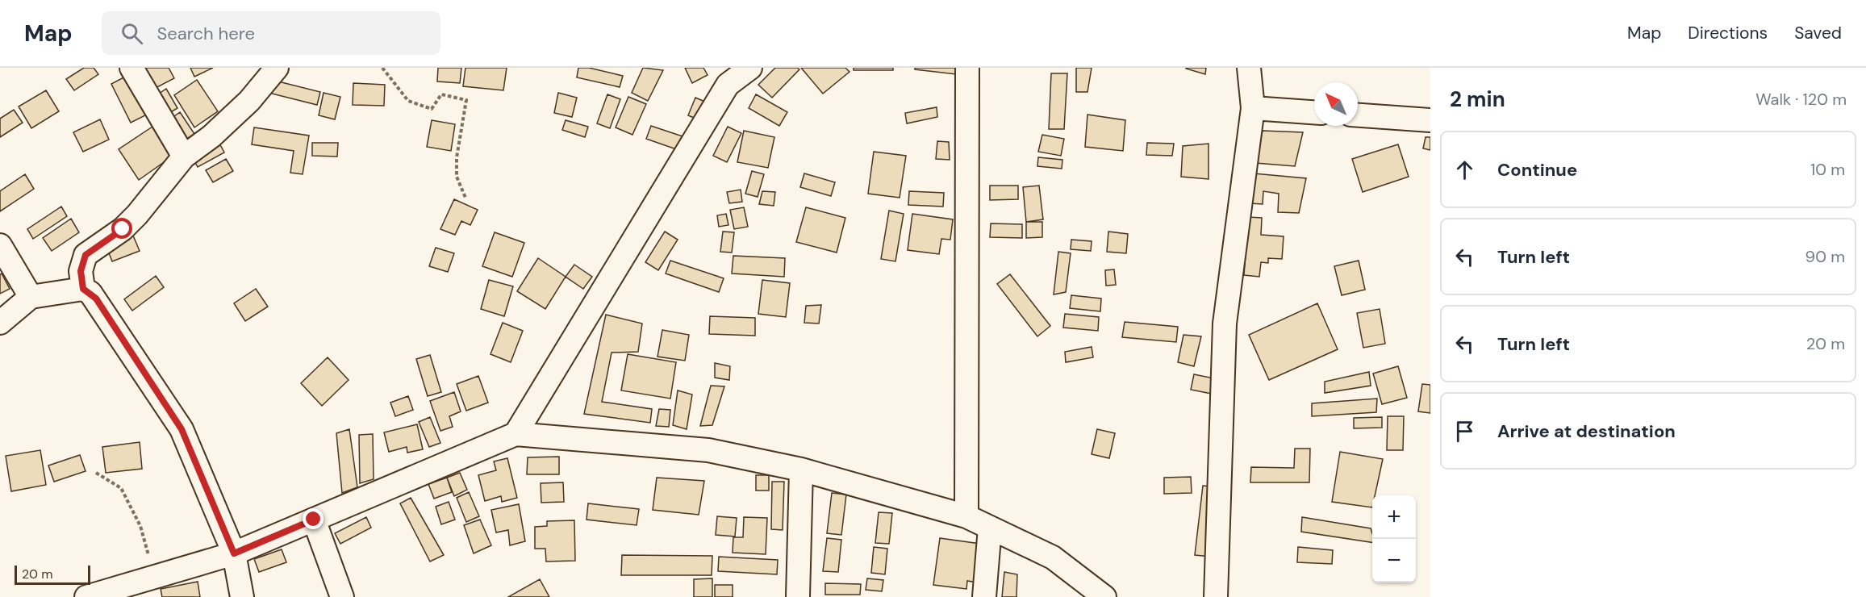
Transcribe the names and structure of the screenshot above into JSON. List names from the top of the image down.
{
  "scale_bar": "20 m",
  "north": "top left",
  "page": {
    "header": "Map",
    "search": "Search here",
    "nav": ["Map", "Directions", "Saved"],
    "heading": ["2 min", "Walk · 120 m"],
    "list": [
      ["Continue", "10 m"],
      ["Turn left", "90 m"],
      ["Turn left", "20 m"],
      "Arrive at destination"
    ],
    "map_buttons": ["+", "−"],
    "scale": "20 m"
  }
}
